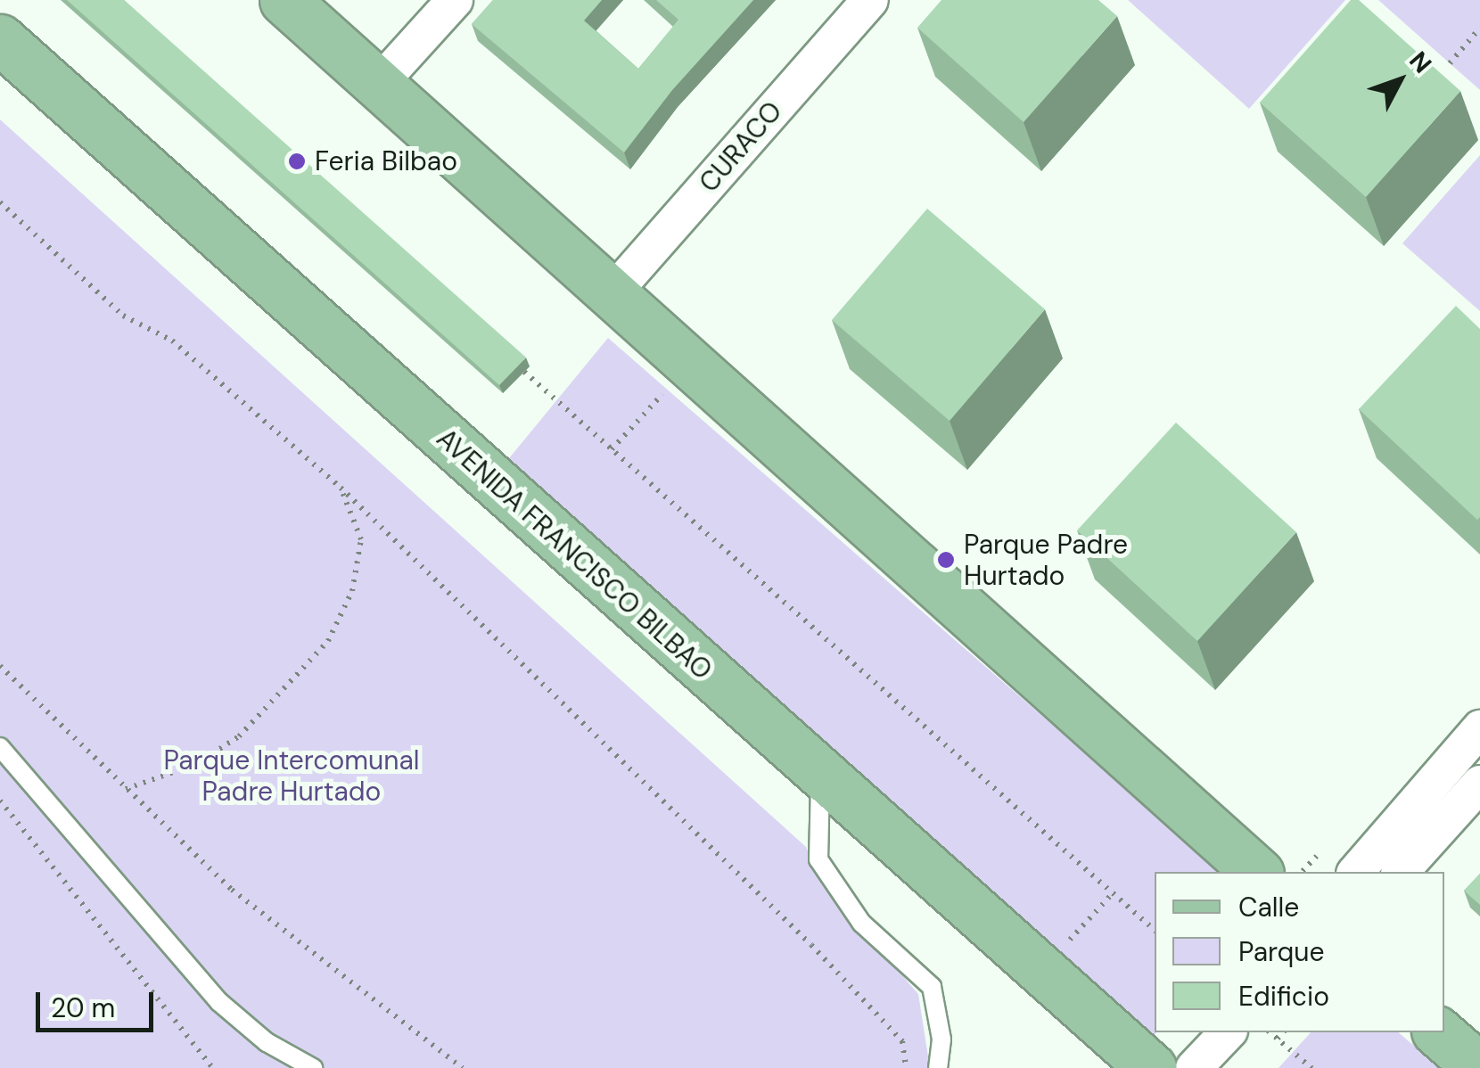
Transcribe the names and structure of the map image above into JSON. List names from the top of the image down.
{
  "streets": {
    "main road": ["AVENIDA FRANCISCO BILBAO"],
    "street": ["CURACO"]
  },
  "parks": ["Parque Intercomunal Padre Hurtado"],
  "places": ["Feria Bilbao", "Parque Padre Hurtado"],
  "legend": ["Calle", "Parque", "Edificio"],
  "scale_bar": "20 m",
  "north": "top right"
}
